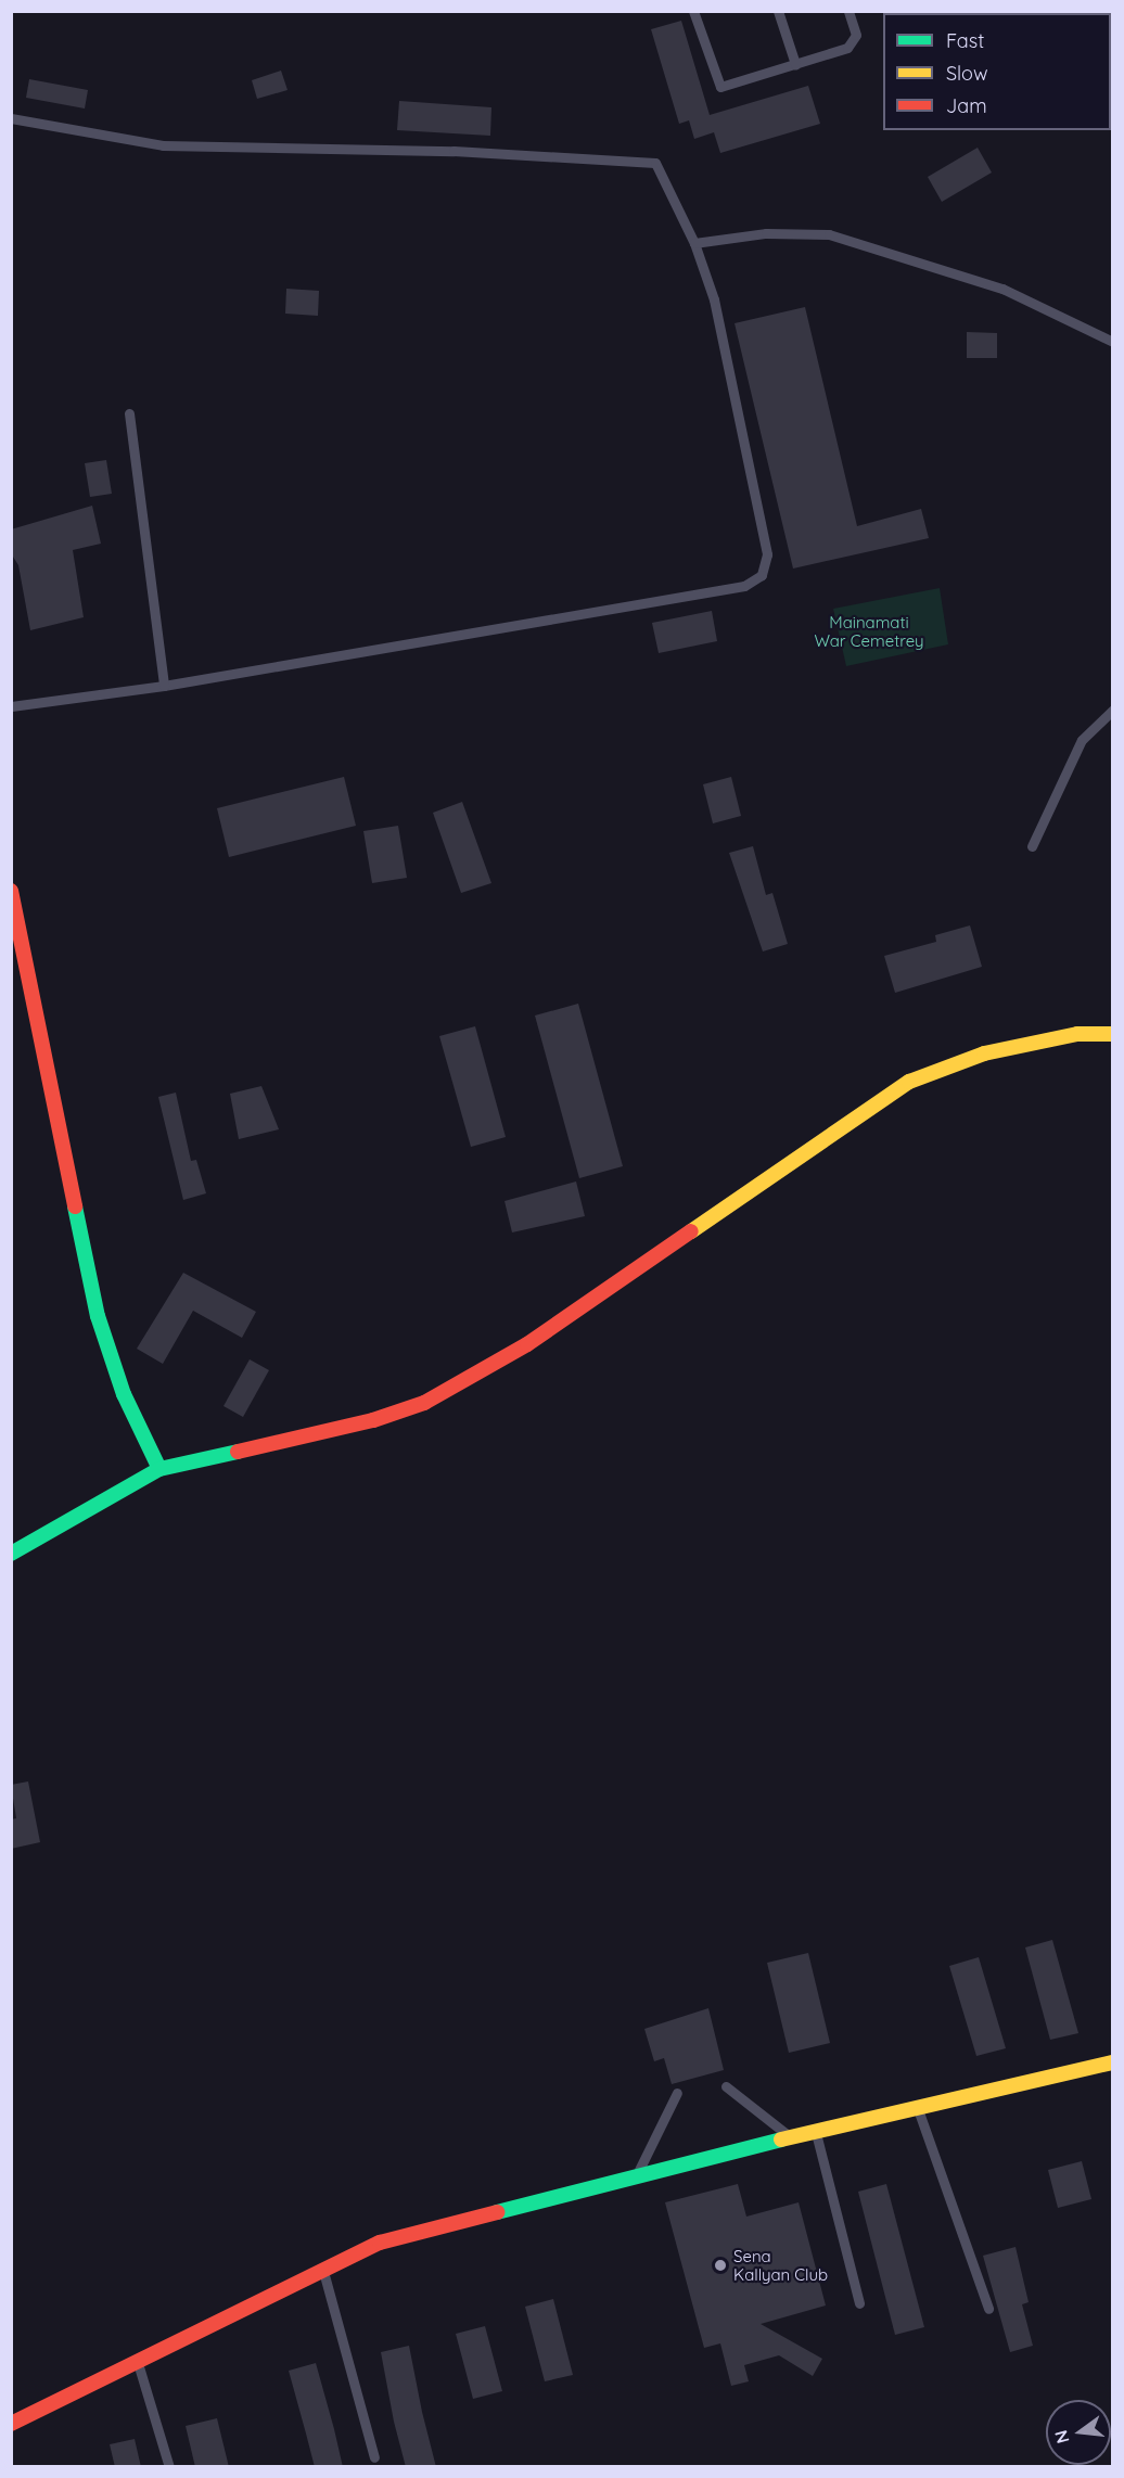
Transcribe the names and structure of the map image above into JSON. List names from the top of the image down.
{
  "parks": ["Mainamati War Cemetrey"],
  "places": ["Sena Kallyan Club"],
  "legend": ["Fast", "Slow", "Jam"],
  "north": "left"
}
